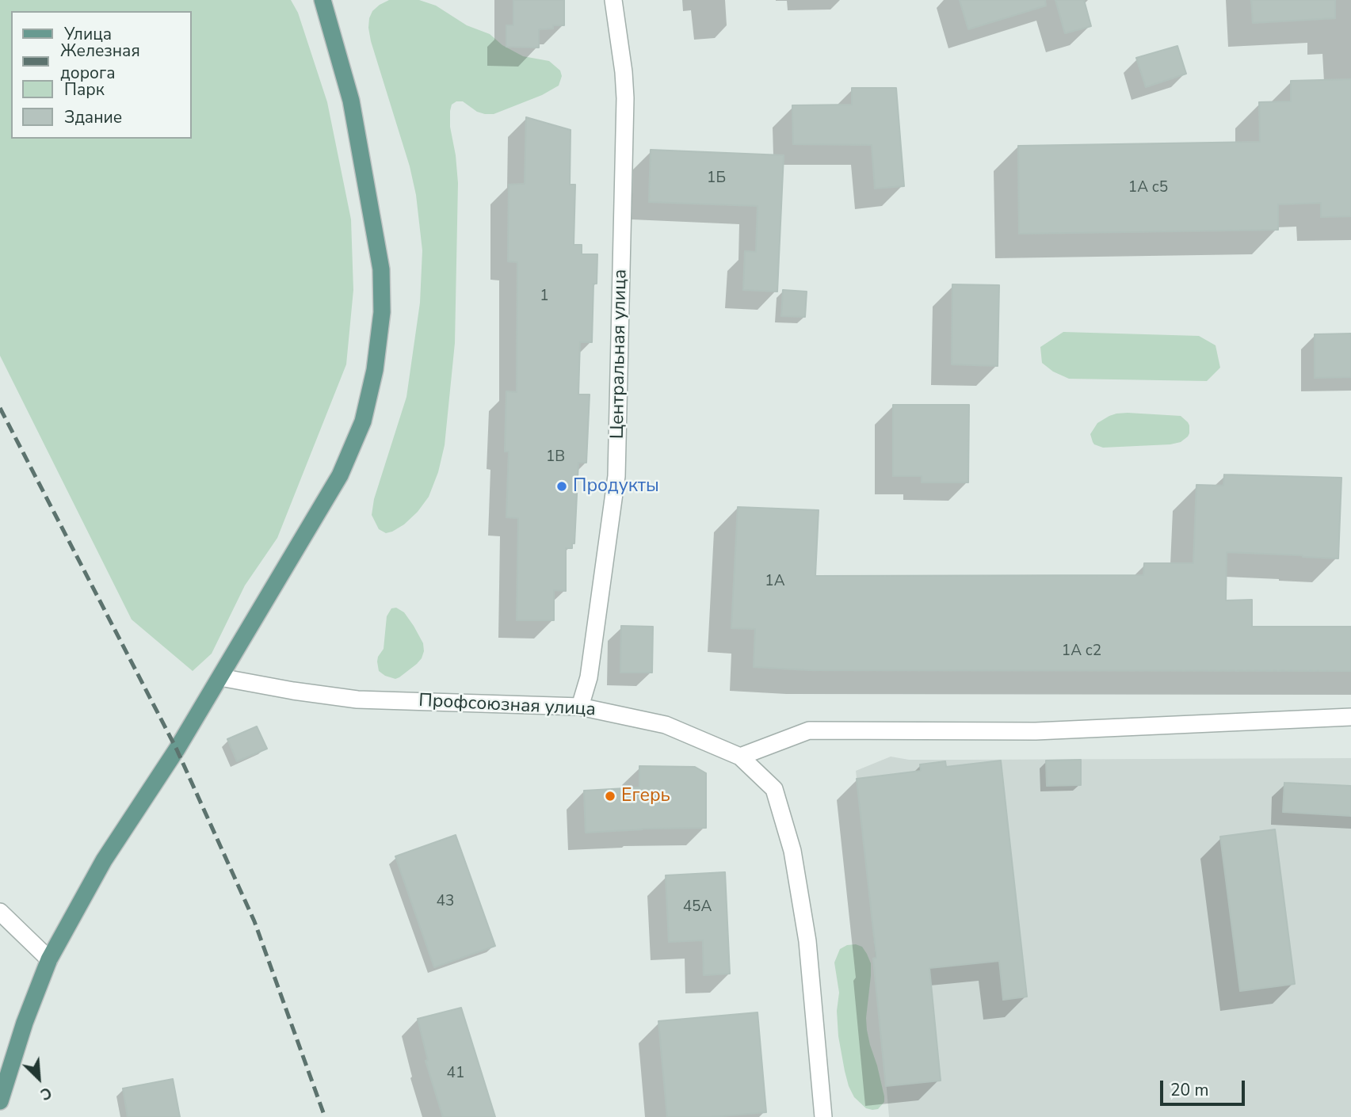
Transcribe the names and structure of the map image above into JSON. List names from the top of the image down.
{
  "streets": {
    "street": ["Центральная улица", "Профсоюзная улица"]
  },
  "crossings": [
    ["Центральная улица", "Профсоюзная улица"]
  ],
  "places": ["Продукты", "Егерь"],
  "house_numbers": [
    "1Б",
    "1А с5",
    "1",
    "1В",
    "1А",
    "1А с2",
    "43",
    "45А",
    "41"
  ],
  "legend": [
    "Улица",
    "Железная дорога",
    "Парк",
    "Здание"
  ],
  "scale_bar": "20 m",
  "north": "bottom right"
}
